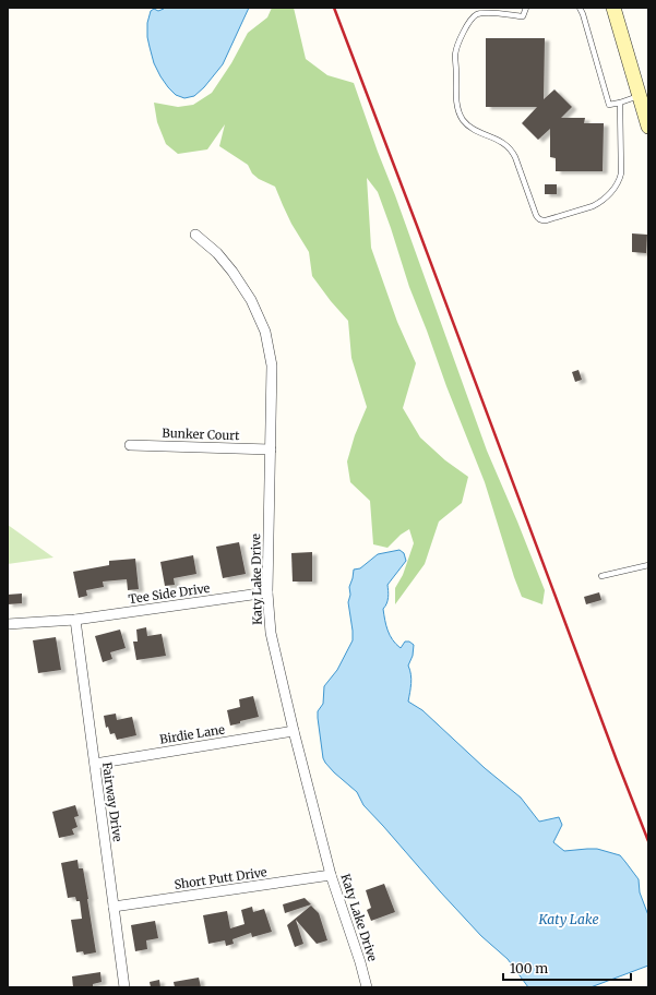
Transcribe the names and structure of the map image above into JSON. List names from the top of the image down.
{
  "streets": {
    "street": [
      "Bunker Court",
      "Katy Lake Drive",
      "Tee Side Drive",
      "Birdie Lane",
      "Fairway Drive",
      "Short Putt Drive"
    ]
  },
  "crossings": [
    ["Bunker Court", "Katy Lake Drive"],
    ["Katy Lake Drive", "Tee Side Drive"],
    ["Katy Lake Drive", "Birdie Lane"],
    ["Katy Lake Drive", "Short Putt Drive"],
    ["Tee Side Drive", "Fairway Drive"],
    ["Birdie Lane", "Fairway Drive"],
    ["Fairway Drive", "Short Putt Drive"]
  ],
  "water": ["Katy Lake"],
  "scale_bar": "100 m"
}
